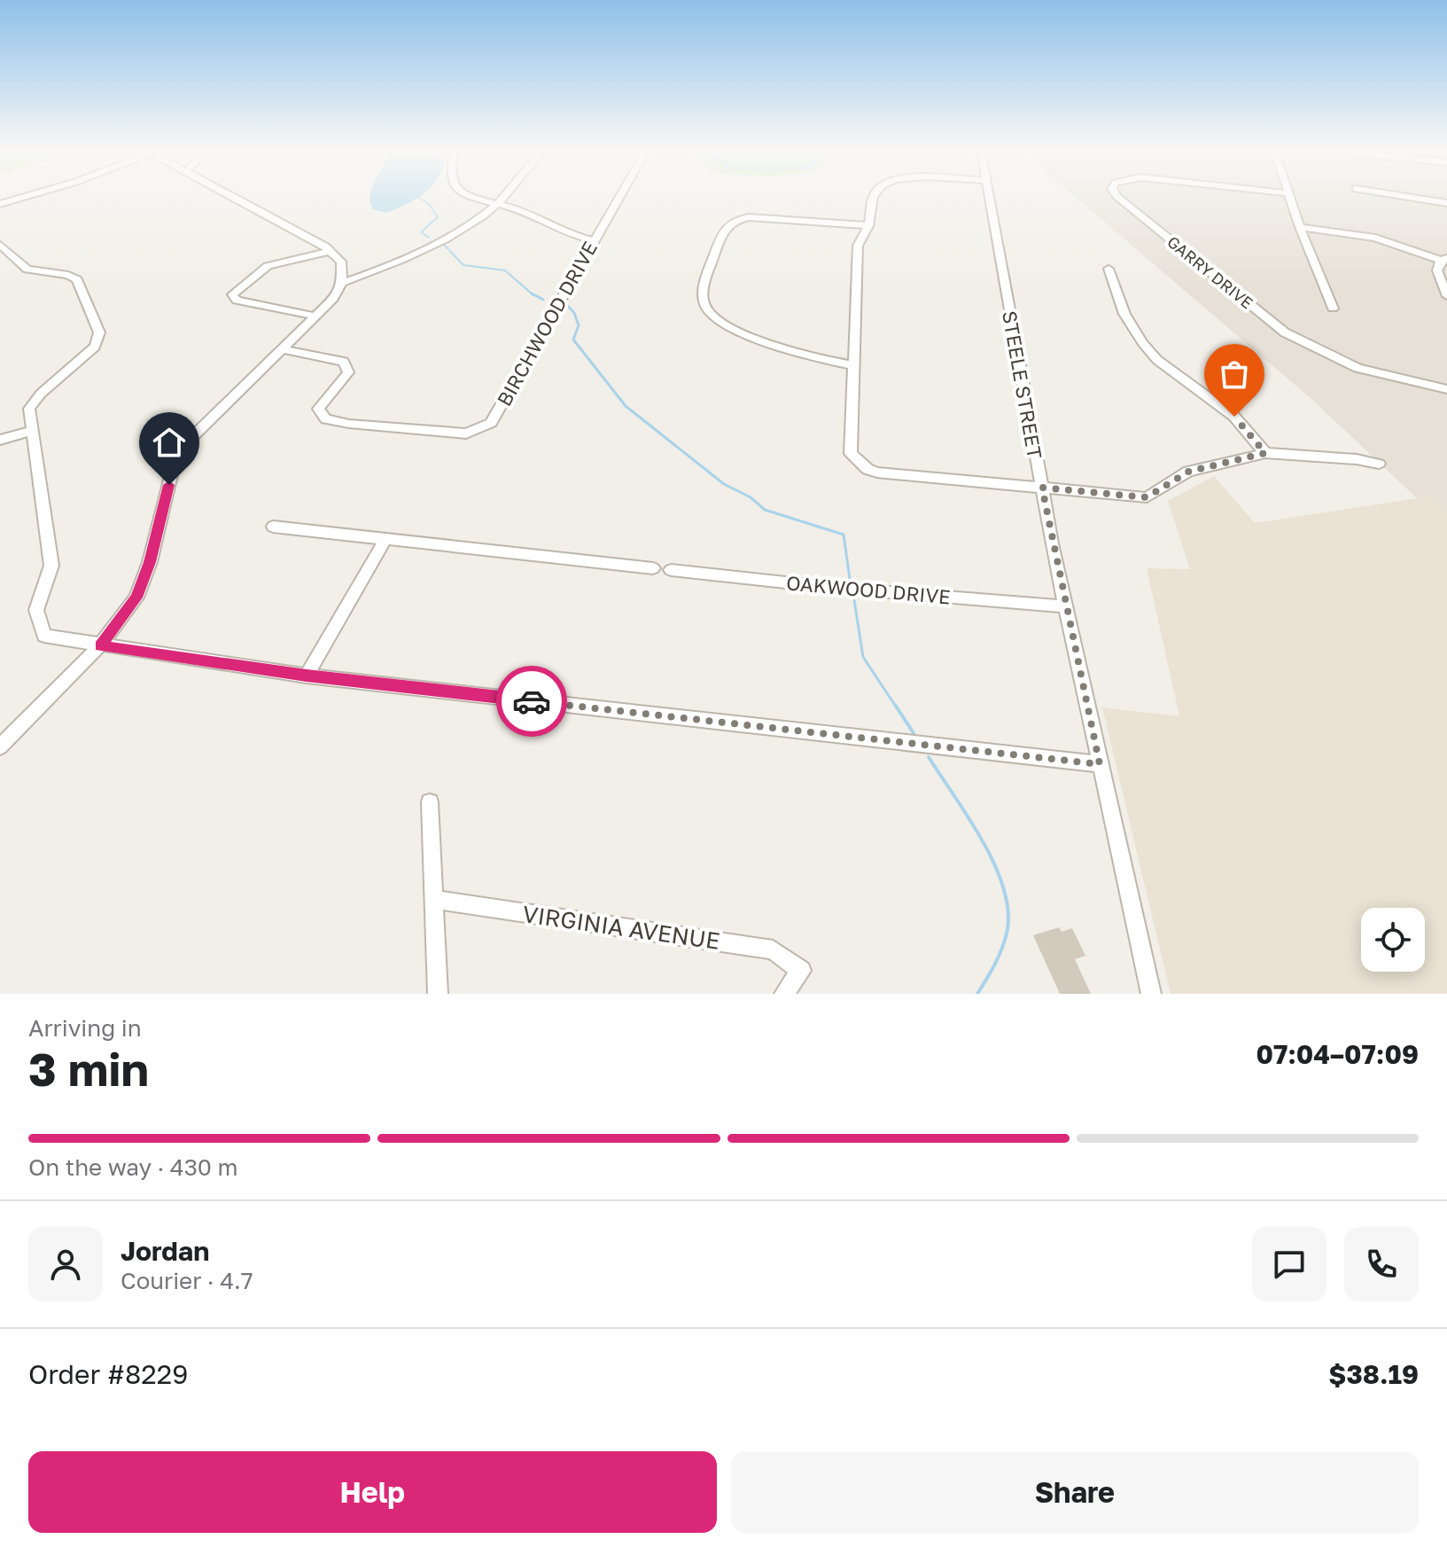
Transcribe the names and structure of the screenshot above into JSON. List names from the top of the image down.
{
  "streets": {
    "street": [
      "GARRY DRIVE",
      "BIRCHWOOD DRIVE",
      "STEELE STREET",
      "OAKWOOD DRIVE",
      "VIRGINIA AVENUE"
    ]
  },
  "crossings": [
    ["STEELE STREET", "OAKWOOD DRIVE"]
  ],
  "page": {
    "heading": ["3 min", "Arriving in", "07:04–07:09"],
    "panel": [
      "Jordan",
      "Courier · 4.7",
      "Order #8229",
      "$38.19"
    ],
    "bar": "On the way · 430 m",
    "buttons": ["Help", "Share"]
  }
}
